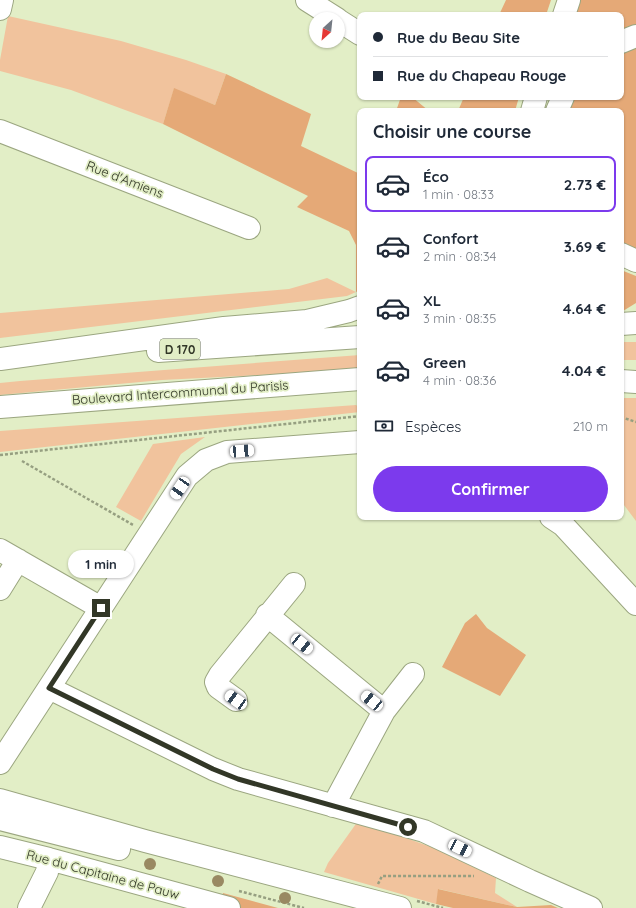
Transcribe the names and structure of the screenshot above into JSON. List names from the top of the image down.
{
  "streets": {
    "main road": [
      "Rue d'Amiens",
      "D 170",
      "Boulevard Intercommunal du Parisis",
      "Rue du Capitaine de Pauw"
    ]
  },
  "north": "bottom left",
  "page": {
    "banner": ["Rue du Beau Site", "Rue du Chapeau Rouge"],
    "heading": "Choisir une course",
    "list": [
      {
        "name": "Éco",
        "note": "1 min · 08:33",
        "value": "2.73 €"
      },
      {
        "name": "Confort",
        "note": "2 min · 08:34",
        "value": "3.69 €"
      },
      {
        "name": "XL",
        "note": "3 min · 08:35",
        "value": "4.64 €"
      },
      {
        "name": "Green",
        "note": "4 min · 08:36",
        "value": "4.04 €"
      }
    ],
    "pay": ["Espèces", "210 m"],
    "buttons": "Confirmer",
    "bubble": "1 min"
  }
}
